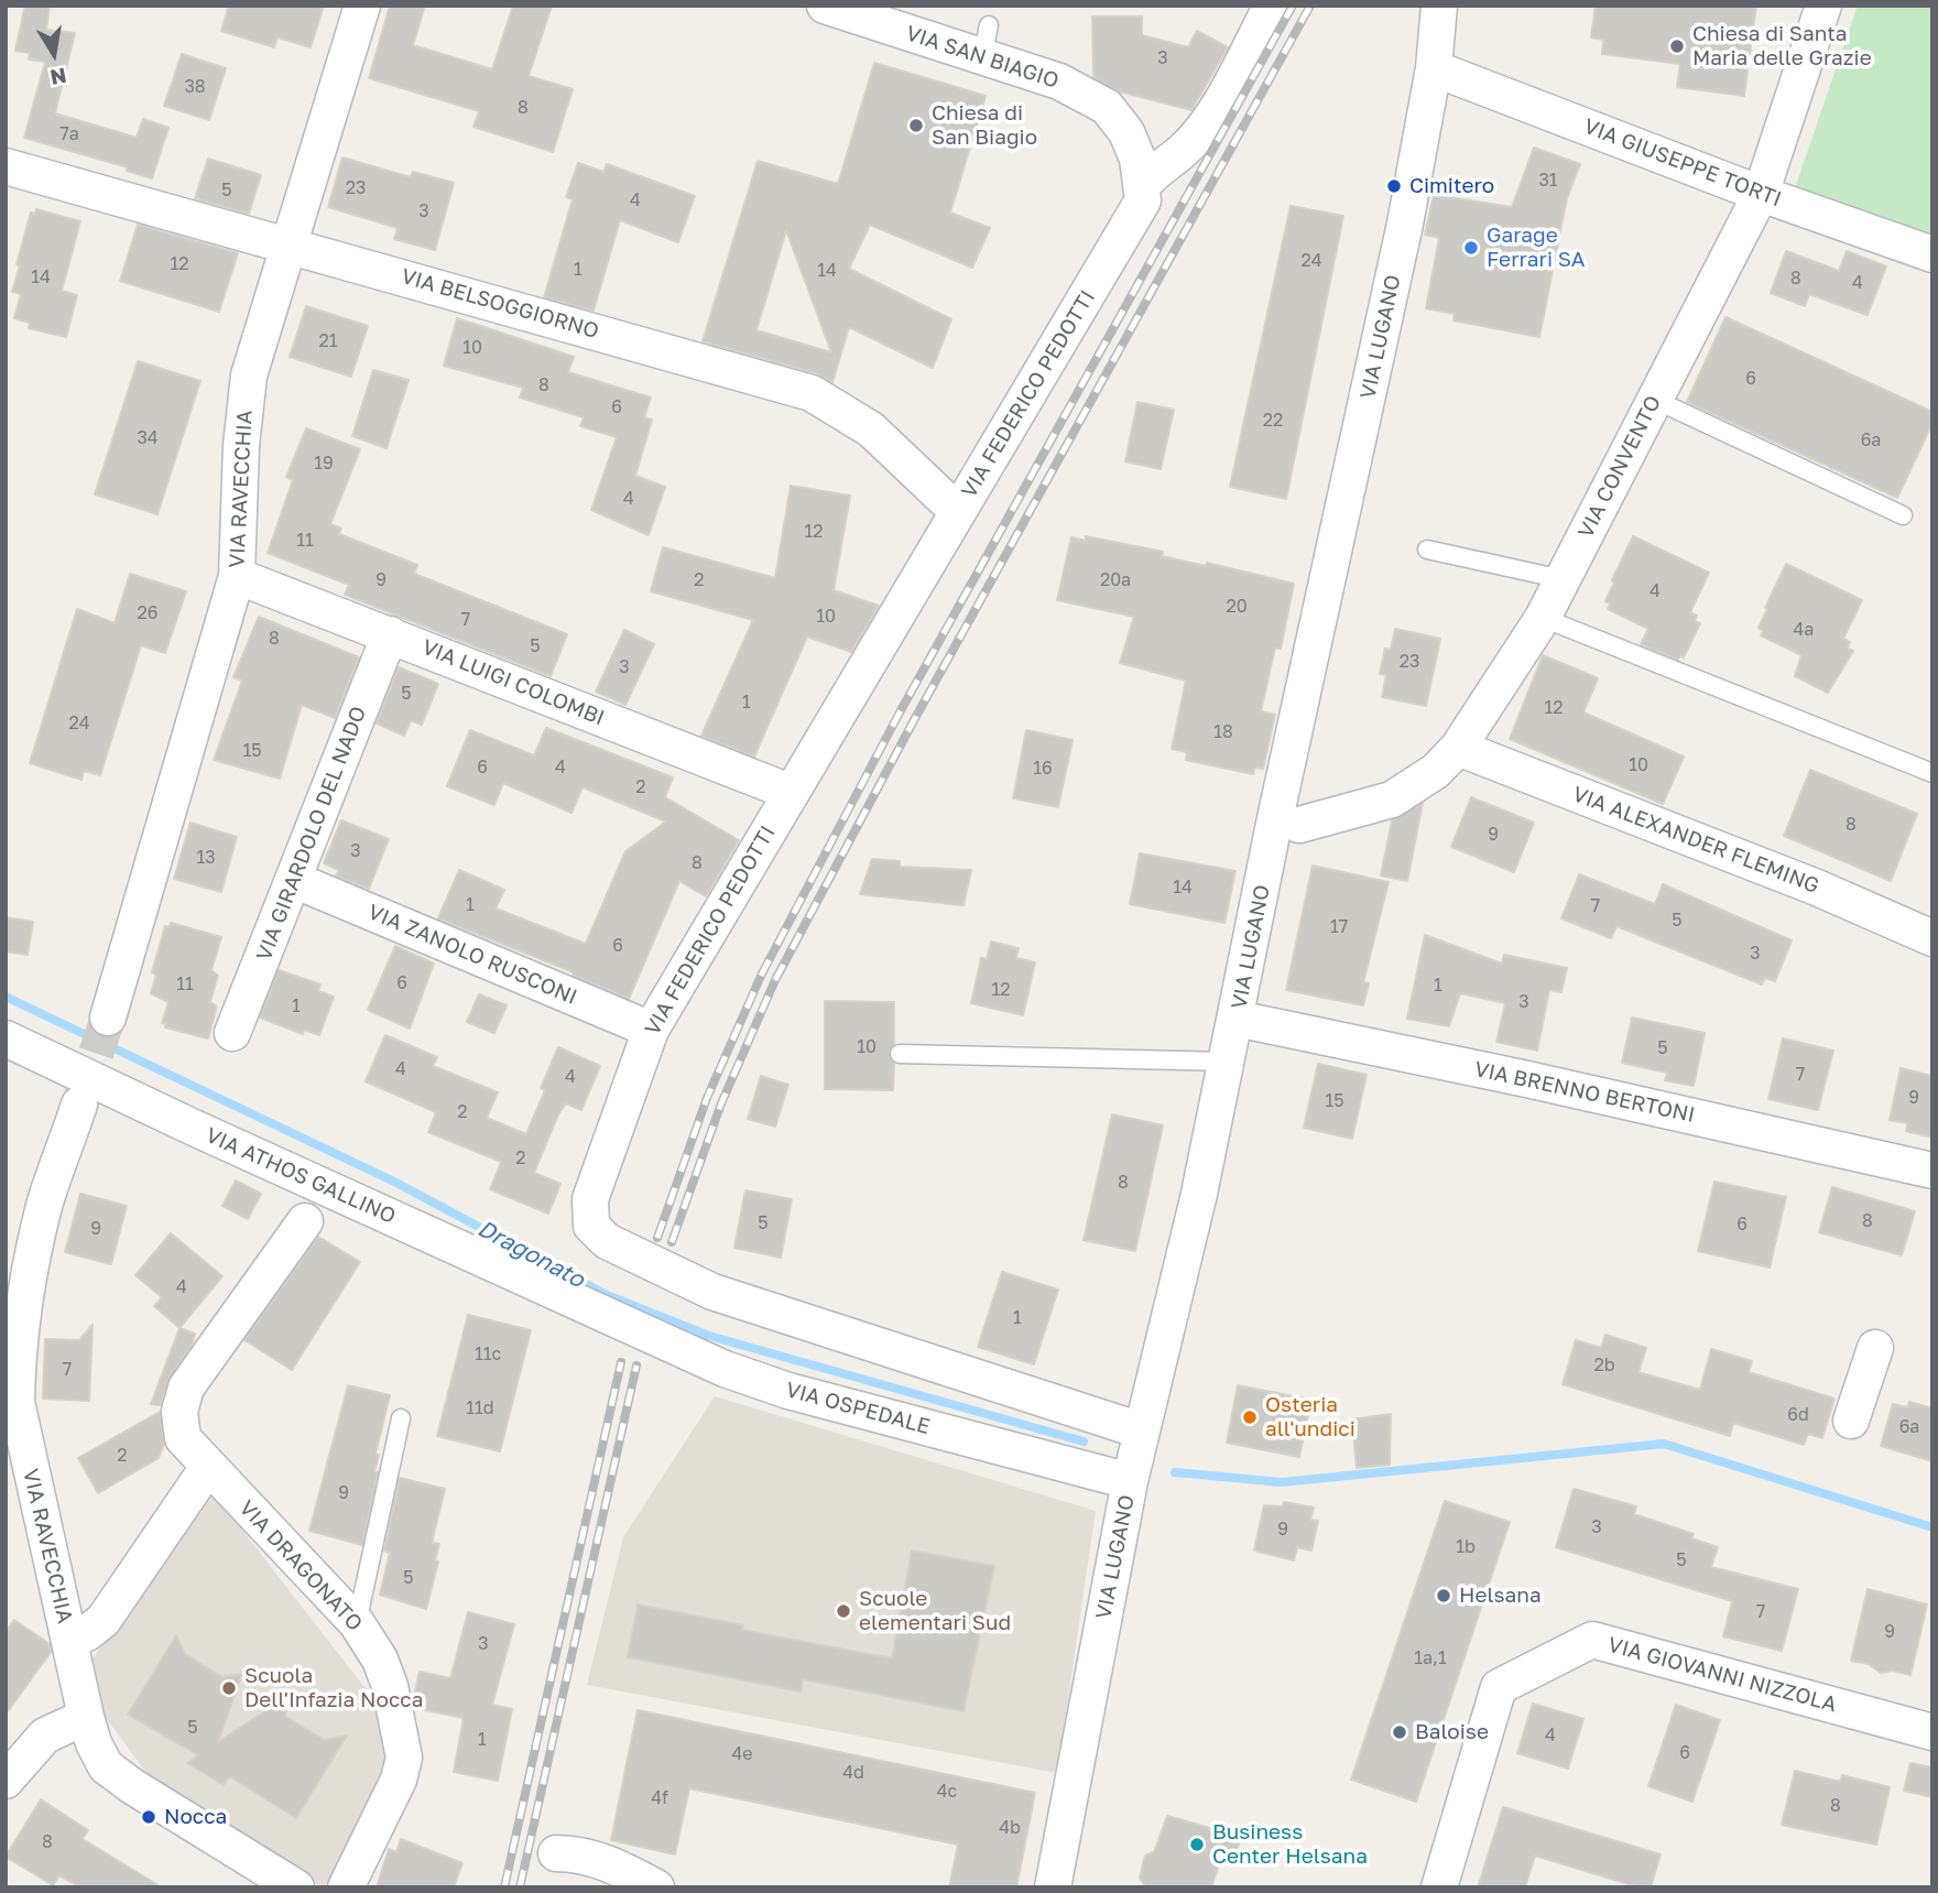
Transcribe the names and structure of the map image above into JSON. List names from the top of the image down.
{
  "streets": {
    "street": [
      "VIA SAN BIAGIO",
      "VIA GIUSEPPE TORTI",
      "VIA BELSOGGIORNO",
      "VIA LUGANO",
      "VIA FEDERICO PEDOTTI",
      "VIA CONVENTO",
      "VIA RAVECCHIA",
      "VIA LUIGI COLOMBI",
      "VIA GIRARDOLO DEL NADO",
      "VIA ALEXANDER FLEMING",
      "VIA ZANOLO RUSCONI",
      "VIA BRENNO BERTONI",
      "VIA ATHOS GALLINO",
      "VIA OSPEDALE",
      "VIA DRAGONATO",
      "VIA GIOVANNI NIZZOLA"
    ]
  },
  "crossings": [
    ["VIA SAN BIAGIO", "VIA FEDERICO PEDOTTI"],
    ["VIA GIUSEPPE TORTI", "VIA LUGANO"],
    ["VIA GIUSEPPE TORTI", "VIA CONVENTO"],
    ["VIA BELSOGGIORNO", "VIA FEDERICO PEDOTTI"],
    ["VIA BELSOGGIORNO", "VIA RAVECCHIA"],
    ["VIA LUGANO", "VIA FEDERICO PEDOTTI"],
    ["VIA LUGANO", "VIA BRENNO BERTONI"],
    ["VIA LUGANO", "VIA OSPEDALE"],
    ["VIA FEDERICO PEDOTTI", "VIA LUIGI COLOMBI"],
    ["VIA FEDERICO PEDOTTI", "VIA ZANOLO RUSCONI"],
    ["VIA CONVENTO", "VIA ALEXANDER FLEMING"],
    ["VIA RAVECCHIA", "VIA LUIGI COLOMBI"],
    ["VIA LUIGI COLOMBI", "VIA GIRARDOLO DEL NADO"],
    ["VIA GIRARDOLO DEL NADO", "VIA ZANOLO RUSCONI"],
    ["VIA ATHOS GALLINO", "VIA OSPEDALE"]
  ],
  "water": ["Dragonato"],
  "places": [
    "Chiesa di Santa Maria delle Grazie",
    "Chiesa di San Biagio",
    "Cimitero",
    "Garage Ferrari SA",
    "Osteria all'undici",
    "Helsana",
    "Scuole elementari Sud",
    "Scuola Dell'Infazia Nocca",
    "Baloise",
    "Nocca",
    "Business Center Helsana"
  ],
  "house_numbers": [
    "3",
    "38",
    "8",
    "7a",
    "31",
    "23",
    "5",
    "4",
    "3",
    "24",
    "12",
    "1",
    "14",
    "14",
    "8",
    "4",
    "21",
    "10",
    "6",
    "8",
    "6",
    "22",
    "34",
    "6a",
    "19",
    "4",
    "12",
    "11",
    "9",
    "2",
    "20a",
    "4",
    "20",
    "26",
    "10",
    "7",
    "4a",
    "8",
    "5",
    "23",
    "3",
    "5",
    "1",
    "12",
    "24",
    "18",
    "15",
    "10",
    "6",
    "4",
    "16",
    "2",
    "8",
    "9",
    "3",
    "13",
    "8",
    "14",
    "1",
    "7",
    "5",
    "17",
    "6",
    "3",
    "6",
    "11",
    "1",
    "12",
    "3",
    "1",
    "10",
    "5",
    "4",
    "7",
    "4",
    "9",
    "15",
    "2",
    "2",
    "8",
    "8",
    "5",
    "6",
    "9",
    "4",
    "1",
    "11c",
    "2b",
    "7",
    "11d",
    "6d",
    "6a",
    "2",
    "9",
    "3",
    "9",
    "1b",
    "5",
    "5",
    "7",
    "9",
    "3",
    "1a,1",
    "5",
    "4",
    "1",
    "6",
    "4e",
    "4d",
    "4c",
    "4f",
    "8",
    "4b",
    "8"
  ],
  "north": "bottom"
}
